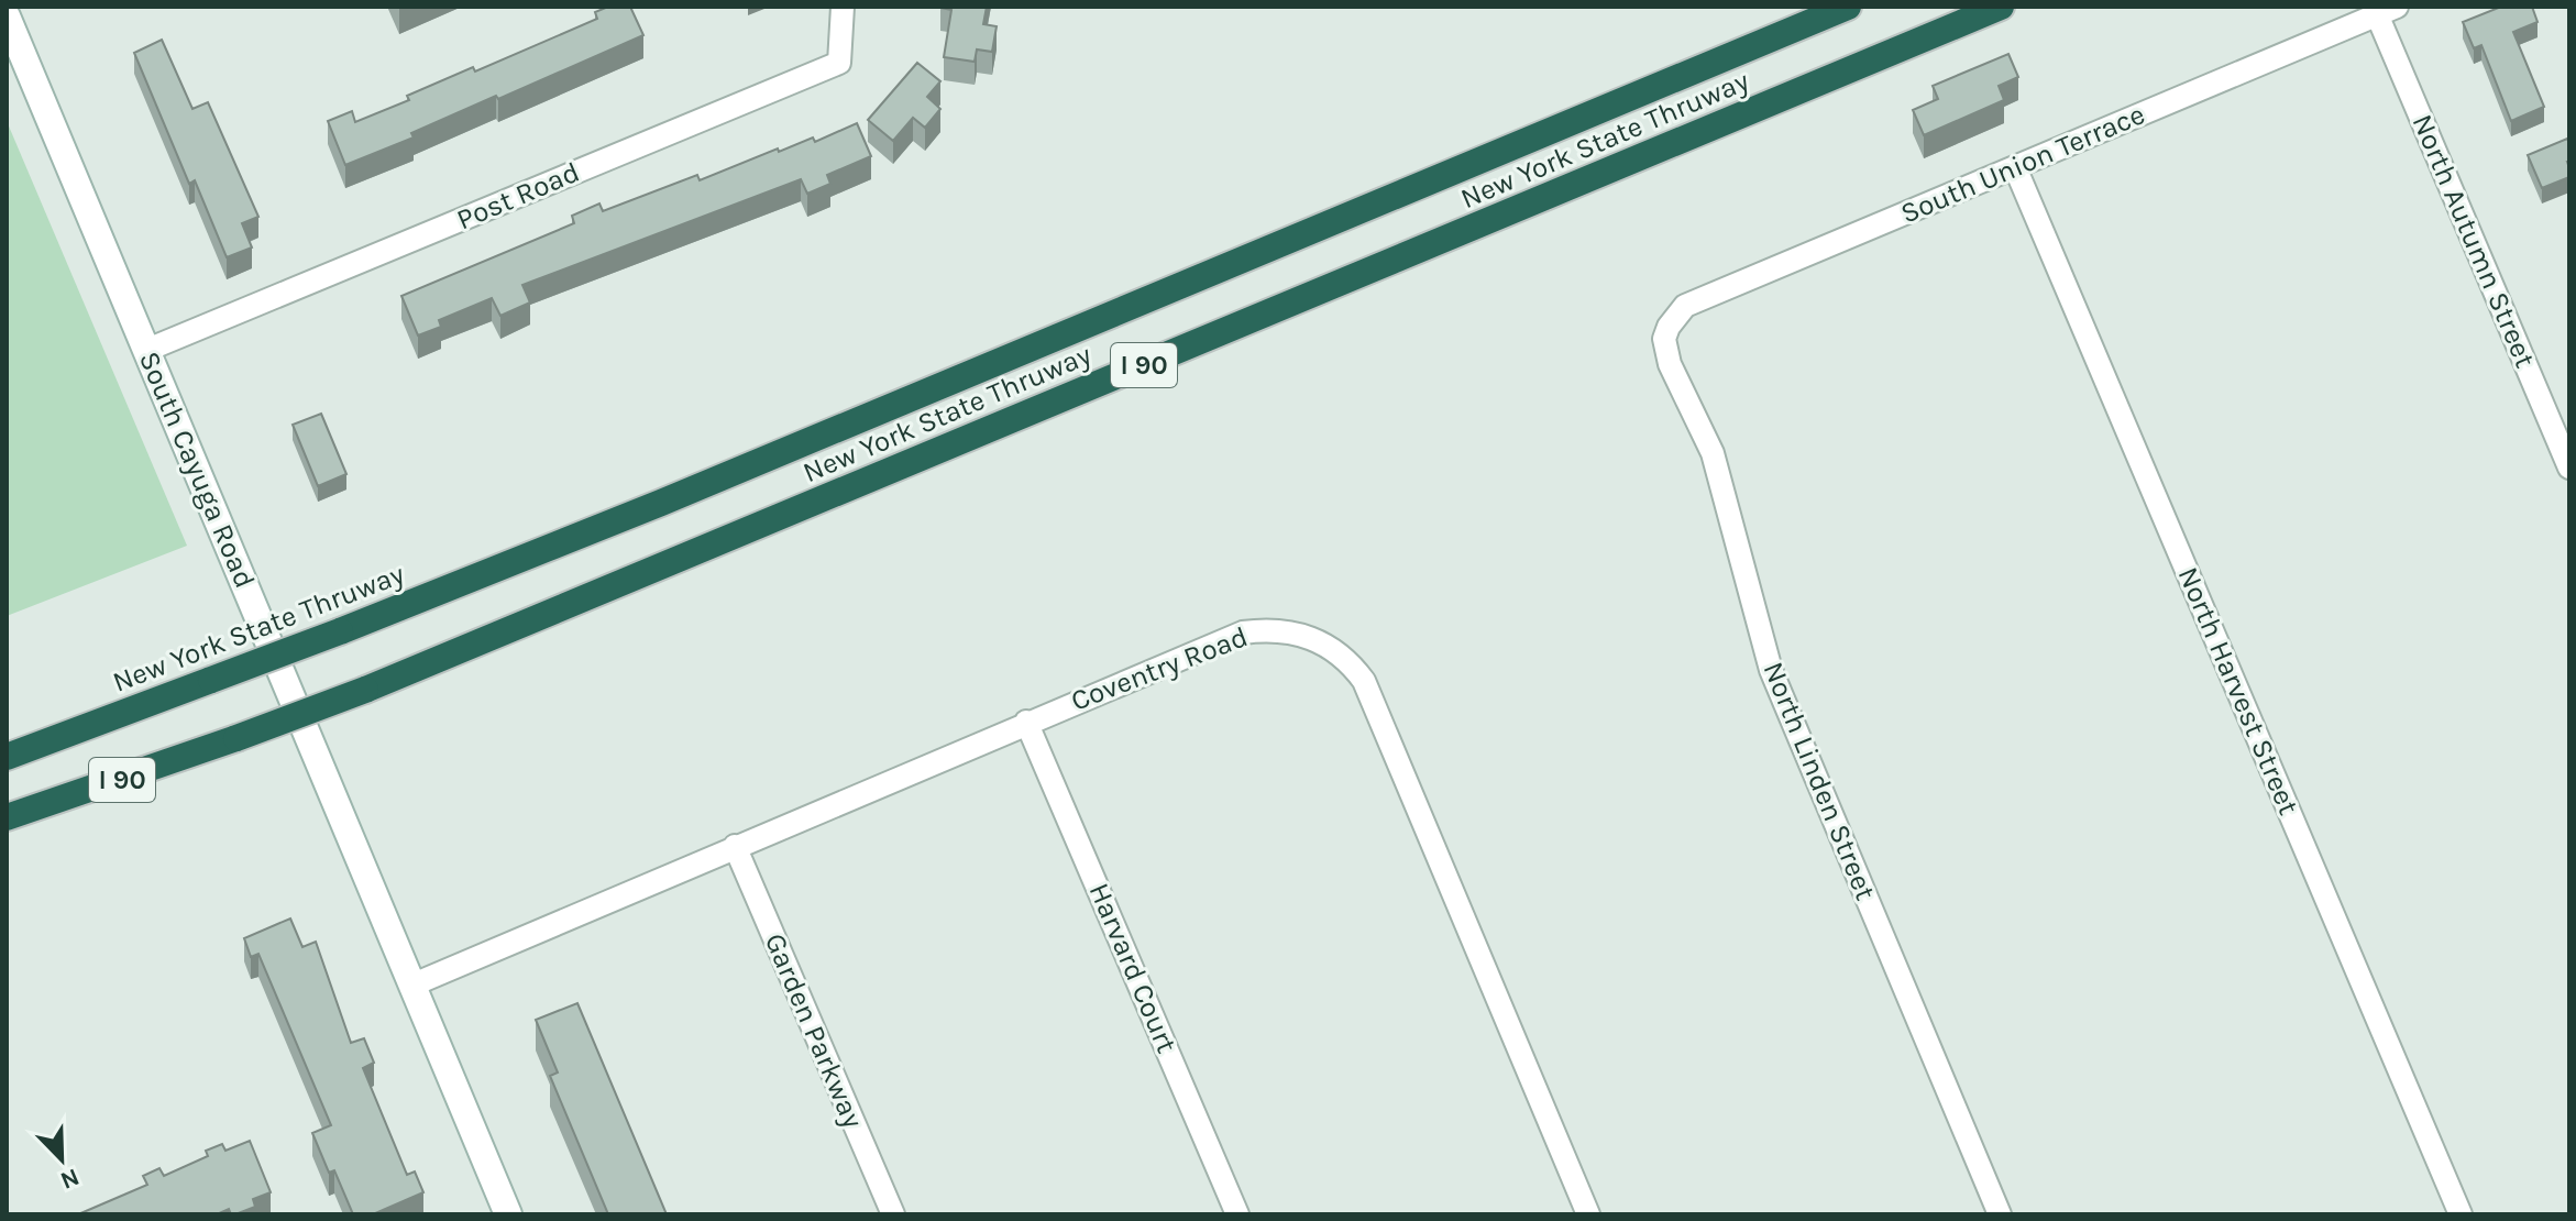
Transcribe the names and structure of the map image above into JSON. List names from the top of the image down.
{
  "streets": {
    "highway": ["New York State Thruway", "I 90"],
    "street": [
      "South Union Terrace",
      "Post Road",
      "North Autumn Street",
      "South Cayuga Road",
      "Coventry Road",
      "North Harvest Street",
      "North Linden Street",
      "Harvard Court",
      "Garden Parkway"
    ]
  },
  "crossings": [
    ["South Union Terrace", "North Autumn Street"],
    ["South Union Terrace", "North Harvest Street"],
    ["South Union Terrace", "North Linden Street"],
    ["Post Road", "South Cayuga Road"],
    ["South Cayuga Road", "Coventry Road"],
    ["Coventry Road", "Harvard Court"],
    ["Coventry Road", "Garden Parkway"]
  ],
  "north": "bottom right"
}
